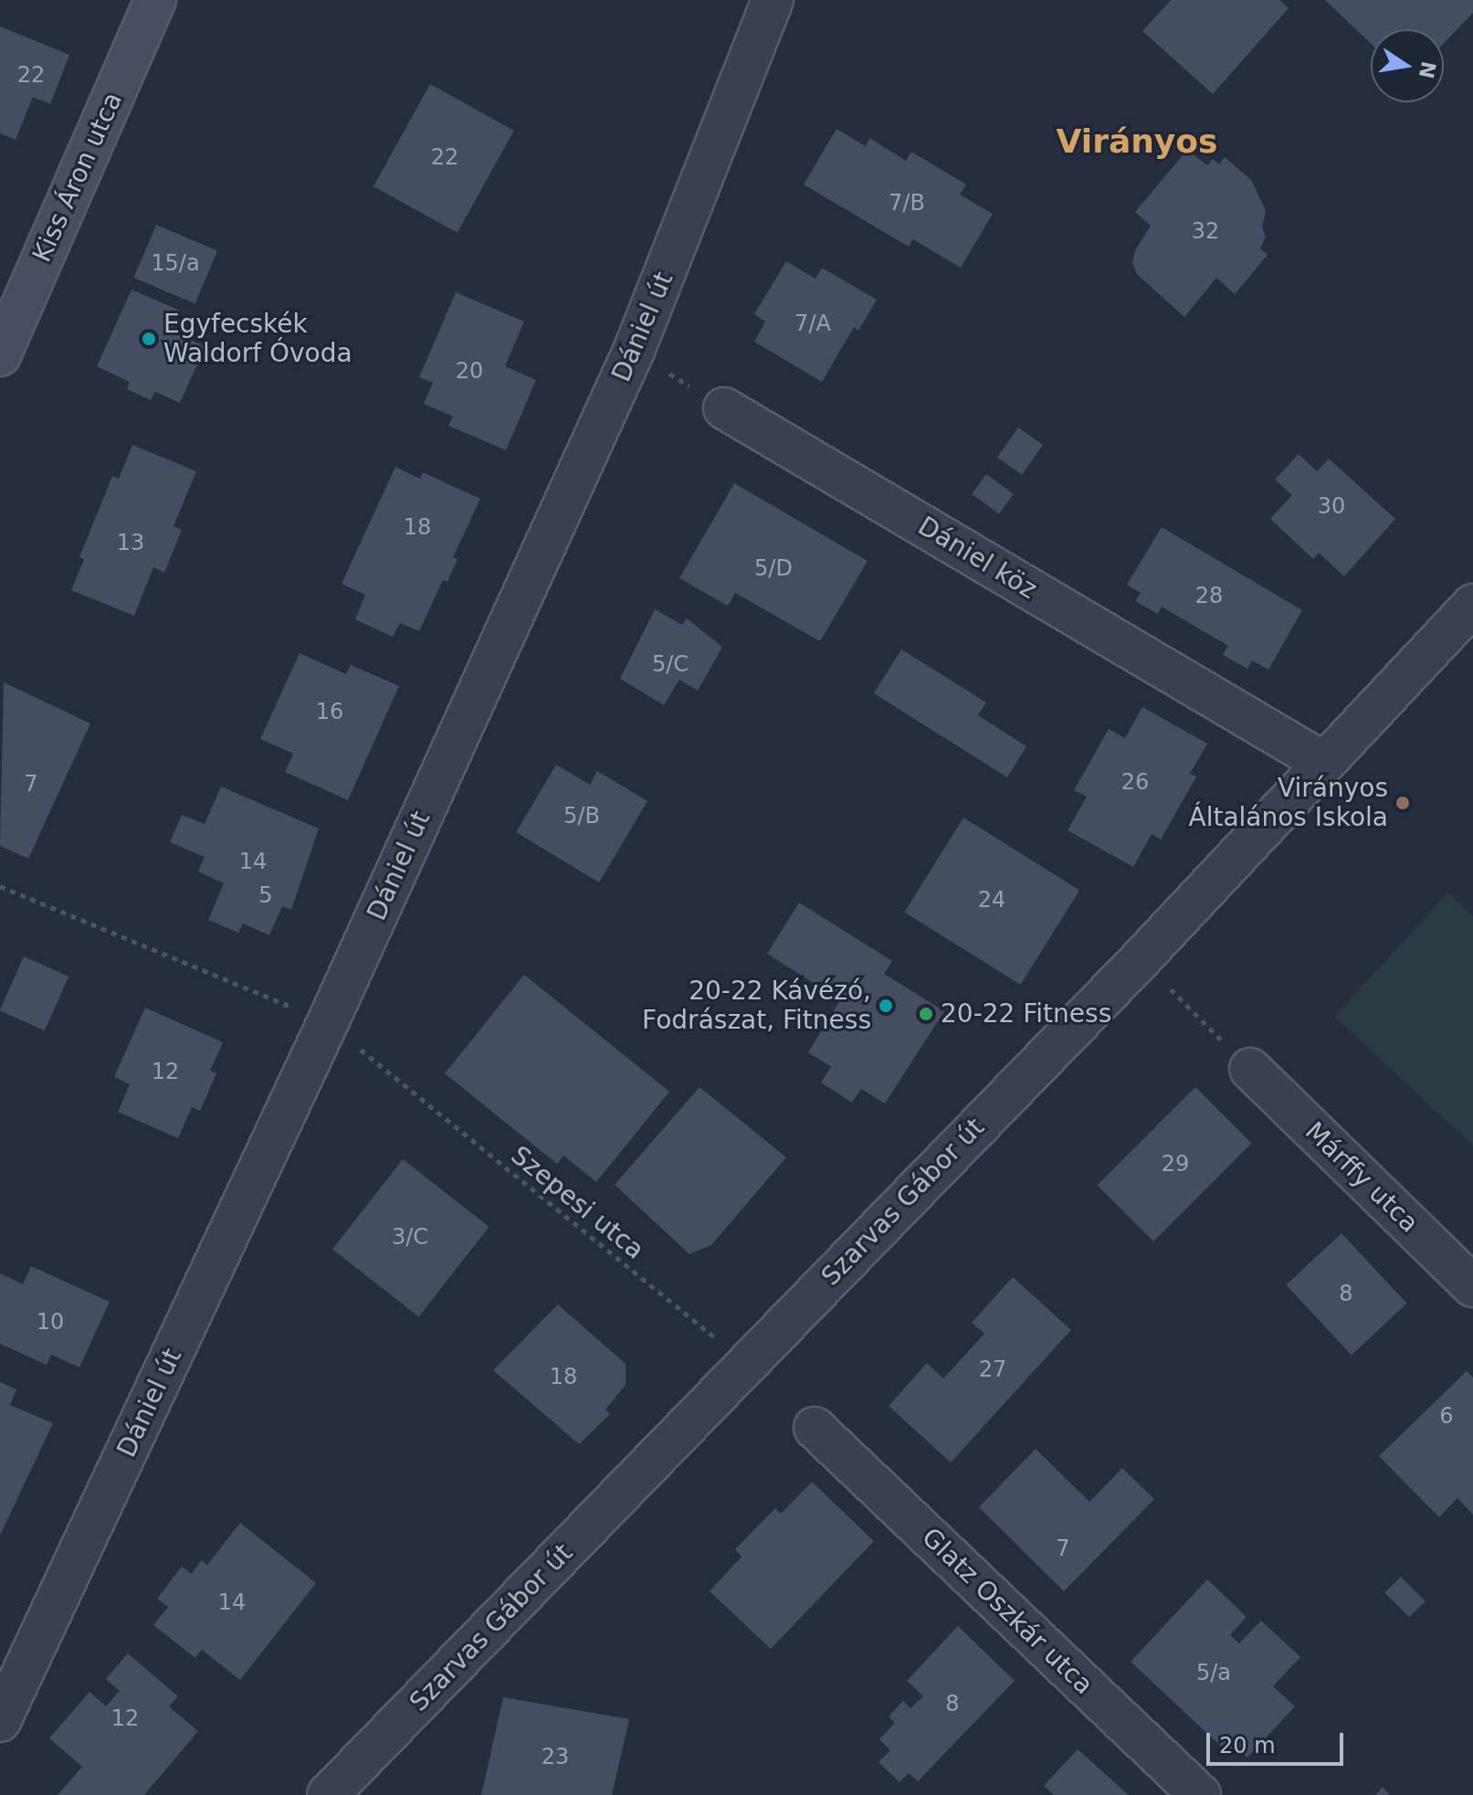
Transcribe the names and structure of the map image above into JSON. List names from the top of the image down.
{
  "streets": {
    "street": [
      "Kiss Áron utca",
      "Dániel út",
      "Dániel köz",
      "Márffy utca",
      "Szarvas Gábor út",
      "Glatz Oszkár utca"
    ],
    "path": ["Szepesi utca"]
  },
  "crossings": [
    ["Dániel köz", "Szarvas Gábor út"],
    ["Szarvas Gábor út", "Szepesi utca"]
  ],
  "districts": ["Virányos"],
  "places": [
    "Egyfecskék Waldorf Óvoda",
    "Virányos Általános Iskola",
    "20-22 Kávézó, Fodrászat, Fitness",
    "20-22 Fitness"
  ],
  "house_numbers": [
    "22",
    "22",
    "7/B",
    "32",
    "15/a",
    "7/A",
    "20",
    "30",
    "18",
    "13",
    "5/D",
    "28",
    "5/C",
    "16",
    "26",
    "7",
    "5/B",
    "14",
    "5",
    "24",
    "12",
    "29",
    "3/C",
    "8",
    "10",
    "27",
    "18",
    "6",
    "7",
    "14",
    "5/a",
    "8",
    "12",
    "23"
  ],
  "scale_bar": "20 m",
  "north": "right"
}
